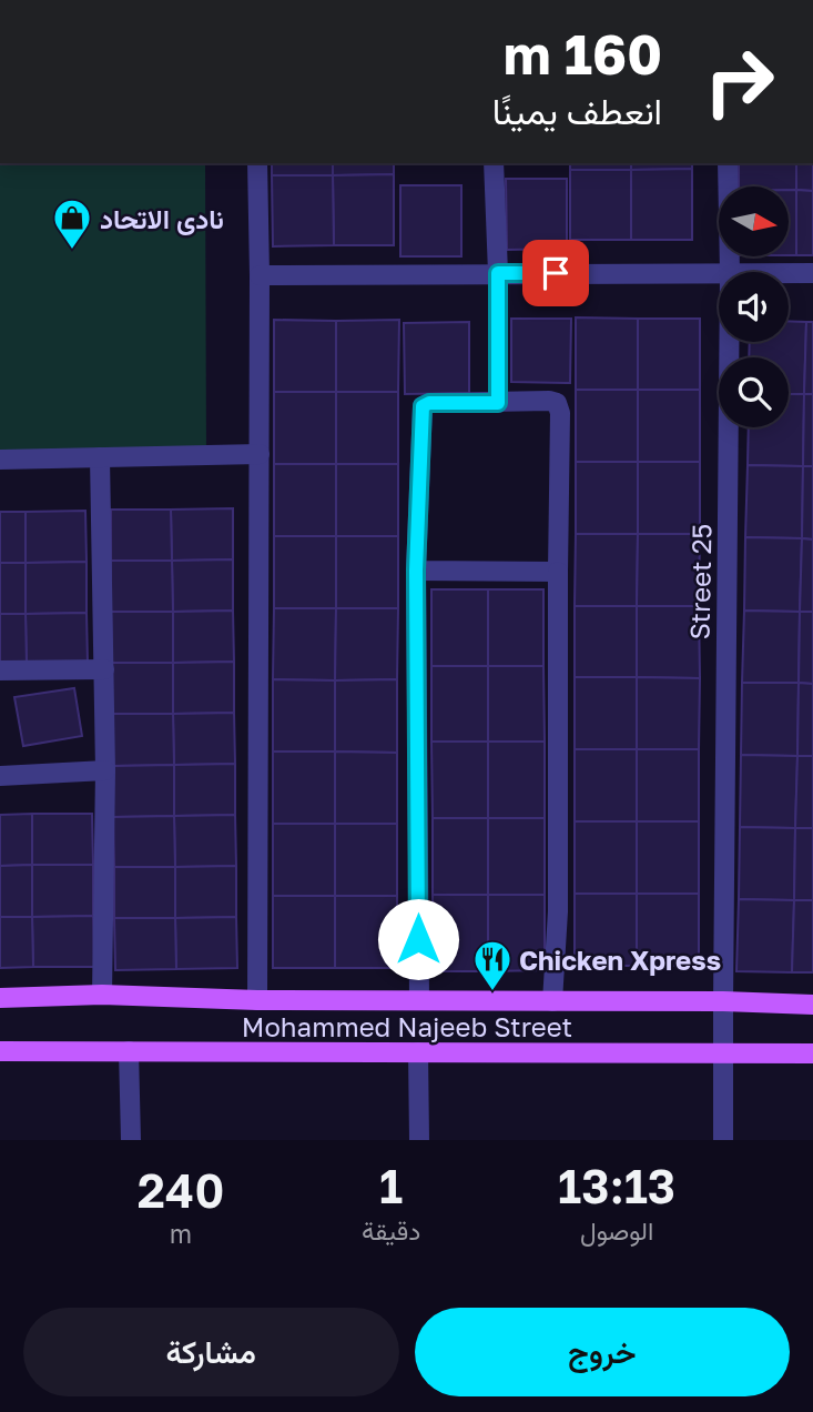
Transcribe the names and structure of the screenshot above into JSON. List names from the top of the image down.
{
  "streets": {
    "main road": ["Mohammed Najeeb Street"],
    "street": ["Street 25"]
  },
  "crossings": [
    ["Street 25", "Mohammed Najeeb Street"]
  ],
  "places": {
    "shop": ["نادى الاتحاد"],
    "restaurant": ["Chicken Xpress"]
  },
  "north": "right",
  "page": {
    "turn": ["160 m", "انعطف يمينًا"],
    "eta": [
      "13:13",
      "الوصول",
      "1",
      "دقيقة",
      "240",
      "m"
    ],
    "buttons": ["خروج", "مشاركة"]
  }
}
